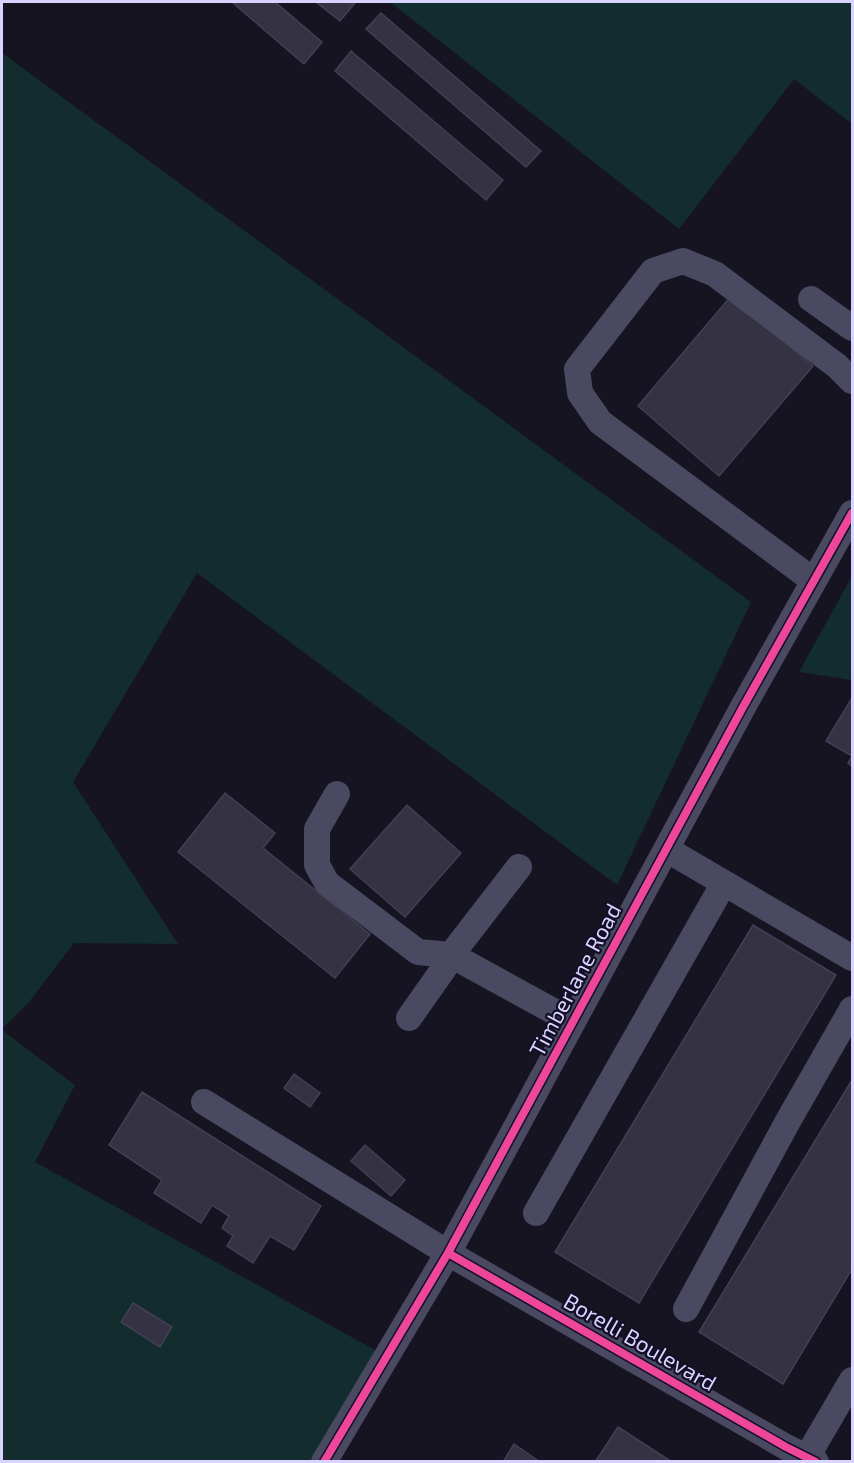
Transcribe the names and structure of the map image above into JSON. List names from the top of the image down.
{
  "streets": {
    "street": ["Timberlane Road", "Borelli Boulevard"]
  },
  "crossings": [
    ["Timberlane Road", "Borelli Boulevard"]
  ]
}
